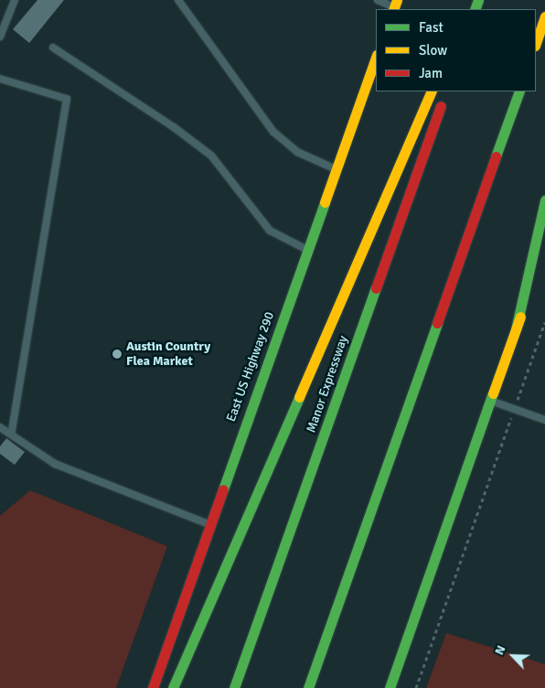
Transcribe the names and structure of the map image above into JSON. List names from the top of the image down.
{
  "streets": {
    "main road": ["East US Highway 290", "Manor Expressway"]
  },
  "places": ["Austin Country Flea Market"],
  "legend": ["Fast", "Slow", "Jam"],
  "north": "top left"
}
